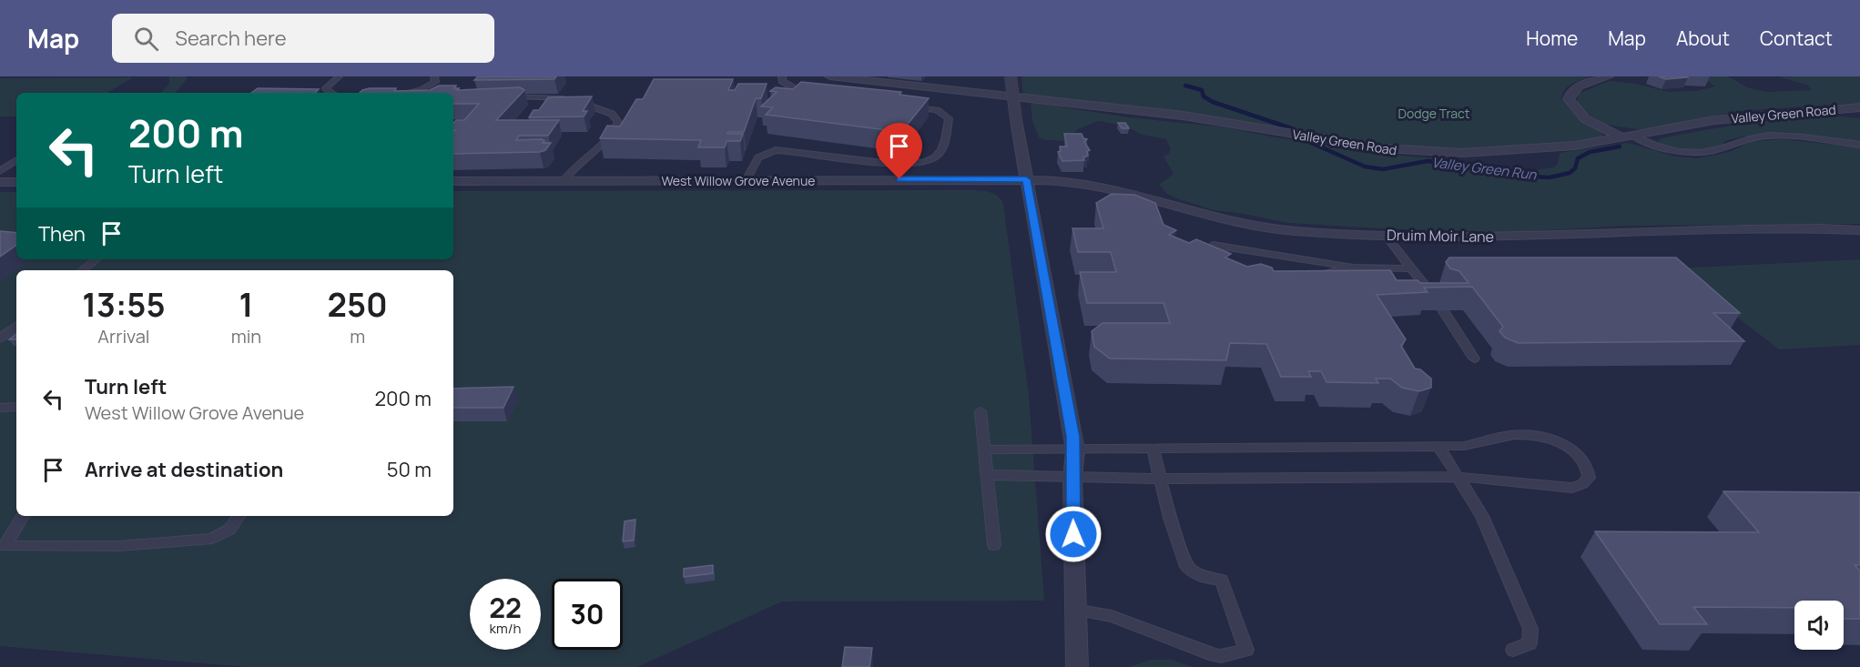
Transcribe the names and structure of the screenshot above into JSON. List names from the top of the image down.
{
  "streets": {
    "street": ["Valley Green Road", "West Willow Grove Avenue", "Druim Moir Lane"]
  },
  "crossings": [
    ["West Willow Grove Avenue", "Druim Moir Lane"]
  ],
  "water": ["Valley Green Run"],
  "parks": ["Dodge Tract"],
  "page": {
    "header": "Map",
    "search": "Search here",
    "nav": [
      "Home",
      "Map",
      "About",
      "Contact"
    ],
    "turn": ["200 m", "Turn left"],
    "then": "Then",
    "eta": [
      "13:55",
      "Arrival",
      "1",
      "min",
      "250",
      "m"
    ],
    "list": [
      {
        "name": "Turn left",
        "note": "West Willow Grove Avenue",
        "value": "200 m"
      },
      {
        "name": "Arrive at destination",
        "value": "50 m"
      }
    ],
    "speed": "22 km/h",
    "limit": "30"
  }
}
